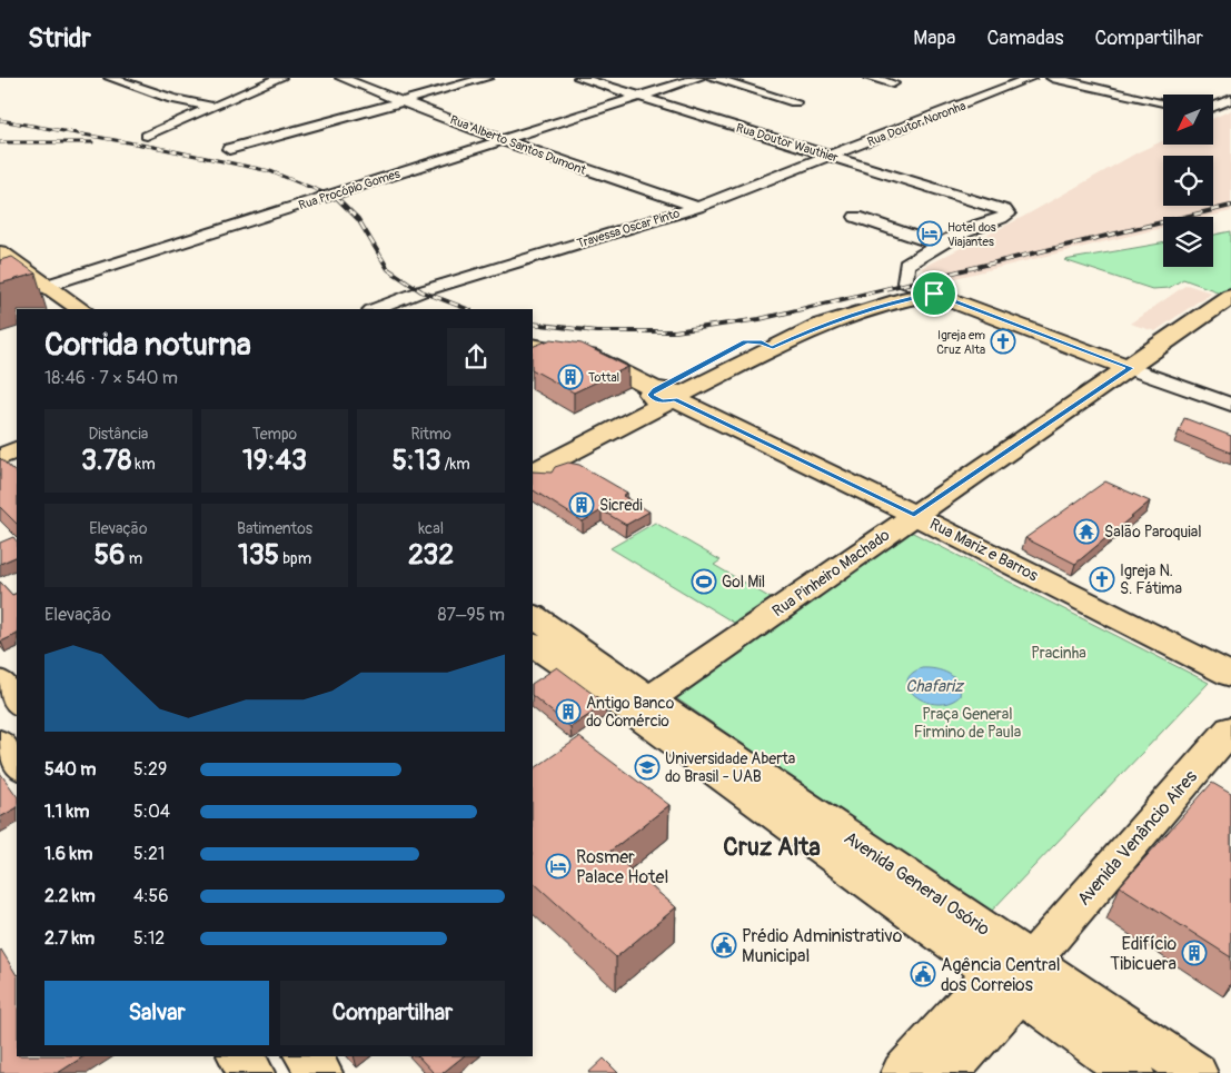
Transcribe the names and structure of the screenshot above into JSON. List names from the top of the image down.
{
  "streets": {
    "main road": [
      "Rua Mariz e Barros",
      "Rua Pinheiro Machado",
      "Avenida Venâncio Aires",
      "Avenida General Osório"
    ],
    "street": [
      "Rua Doutor Noronha",
      "Rua Doutor Wauthier",
      "Rua Alberto Santos Dumont",
      "Rua Procópio Gomes",
      "Travessa Oscar Pinto"
    ]
  },
  "crossings": [
    ["Rua Doutor Noronha", "Rua Doutor Wauthier"],
    ["Rua Doutor Noronha", "Travessa Oscar Pinto"],
    ["Rua Doutor Wauthier", "Rua Procópio Gomes"],
    ["Rua Doutor Wauthier", "Travessa Oscar Pinto"],
    ["Rua Alberto Santos Dumont", "Rua Procópio Gomes"],
    ["Rua Alberto Santos Dumont", "Travessa Oscar Pinto"],
    ["Rua Mariz e Barros", "Rua Pinheiro Machado"],
    ["Rua Pinheiro Machado", "Avenida General Osório"],
    ["Avenida Venâncio Aires", "Avenida General Osório"]
  ],
  "districts": ["Cruz Alta"],
  "water": ["Chafariz"],
  "parks": ["Pracinha", "Praça General Firmino de Paula"],
  "places": {
    "hotel": ["Hotel dos Viajantes", "Rosmer Palace Hotel"],
    "church": ["Igreja em Cruz Alta", "Igreja N. S. Fátima"],
    "building": [
      "Tottal",
      "Sicredi",
      "Antigo Banco do Comércio",
      "Edifício Tibicuera"
    ],
    "temple": ["Salão Paroquial"],
    "sports": ["Gol Mil"],
    "school or university": ["Universidade Aberta do Brasil - UAB"],
    "public building": ["Prédio Administrativo Municipal", "Agência Central dos Correios"]
  },
  "north": "bottom left",
  "page": {
    "header": "Stridr",
    "nav": ["Mapa", "Camadas", "Compartilhar"],
    "heading": ["Corrida noturna", "18:46 · 7 × 540 m"],
    "stats": [
      ["Distância", "3.78 km"],
      ["Tempo", "19:43"],
      ["Ritmo", "5:13 /km"],
      ["Elevação", "56 m"],
      ["Batimentos", "135 bpm"],
      ["kcal", "232"]
    ],
    "chart": ["Elevação", "87–95 m"],
    "list": [
      {
        "name": "540 m",
        "note": "5:29"
      },
      {
        "name": "1.1 km",
        "note": "5:04"
      },
      {
        "name": "1.6 km",
        "note": "5:21"
      },
      {
        "name": "2.2 km",
        "note": "4:56"
      },
      {
        "name": "2.7 km",
        "note": "5:12"
      }
    ],
    "buttons": ["Salvar", "Compartilhar"]
  }
}
